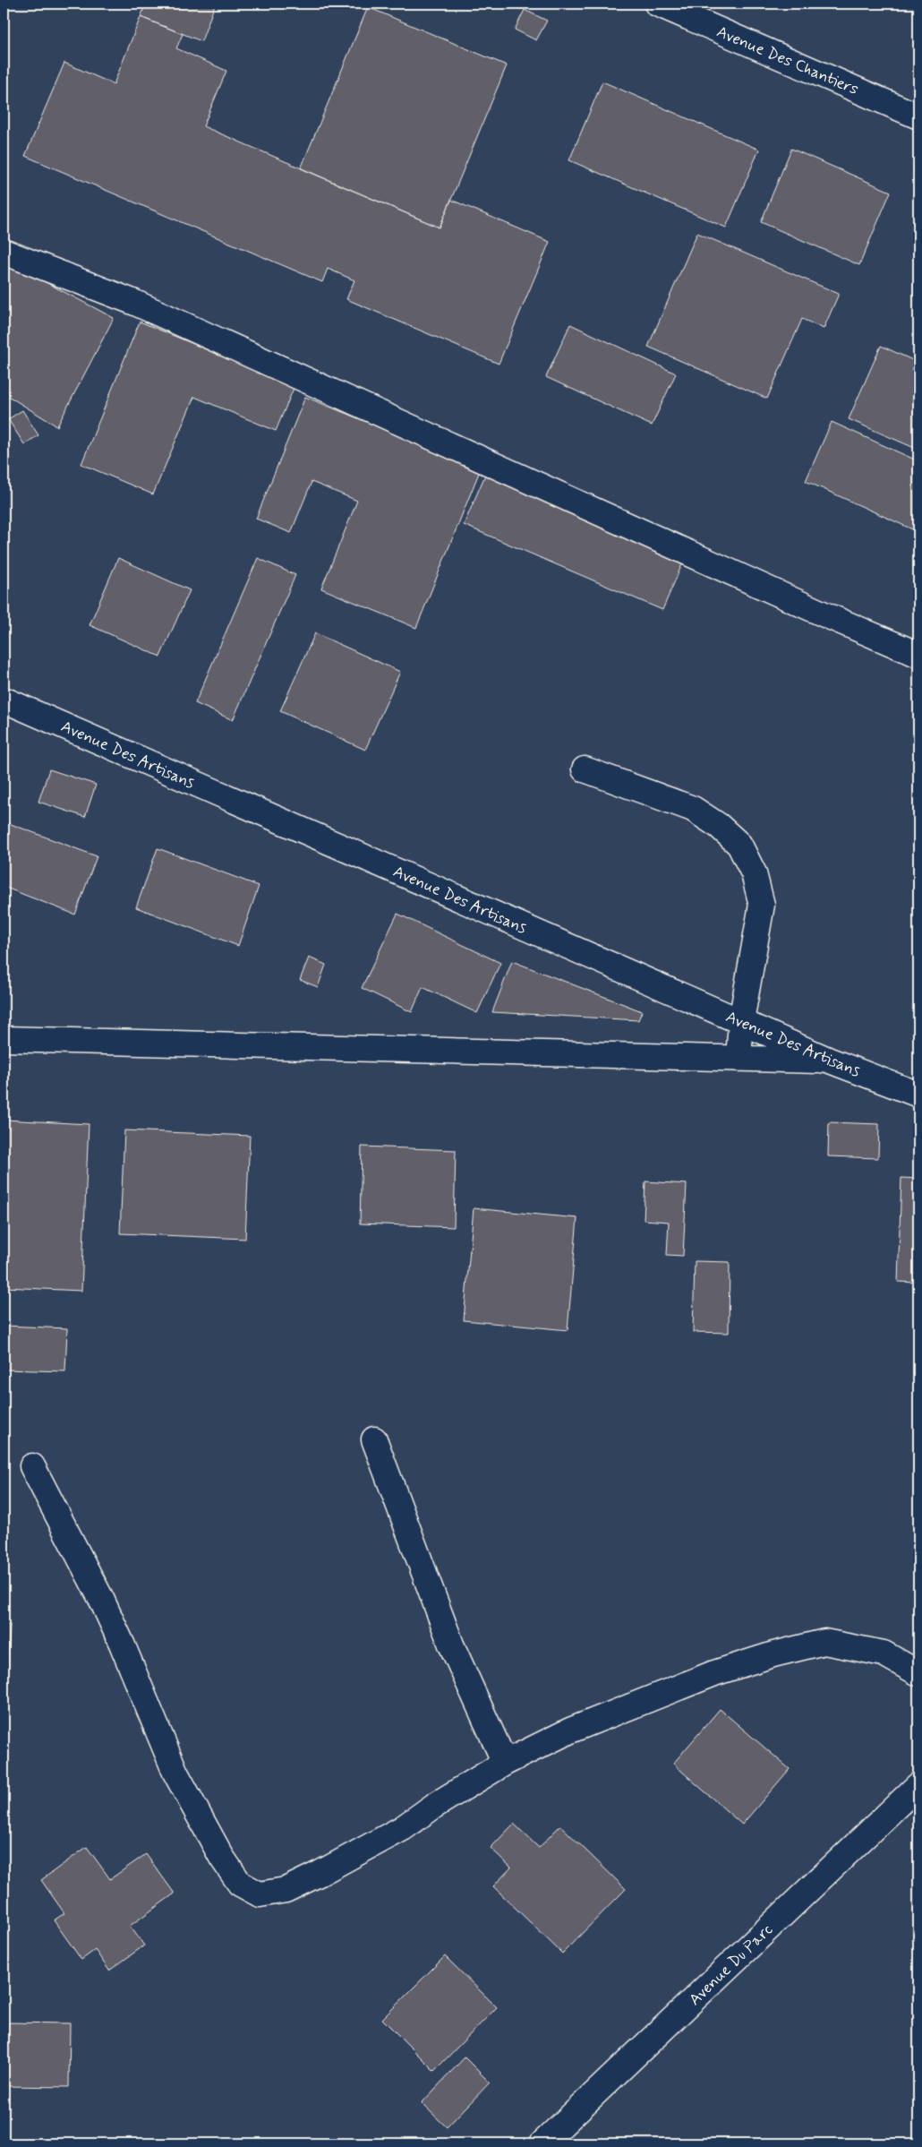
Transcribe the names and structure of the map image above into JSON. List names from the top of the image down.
{
  "streets": {
    "street": ["Avenue Des Chantiers", "Avenue Des Artisans", "Avenue Du Parc"]
  }
}
